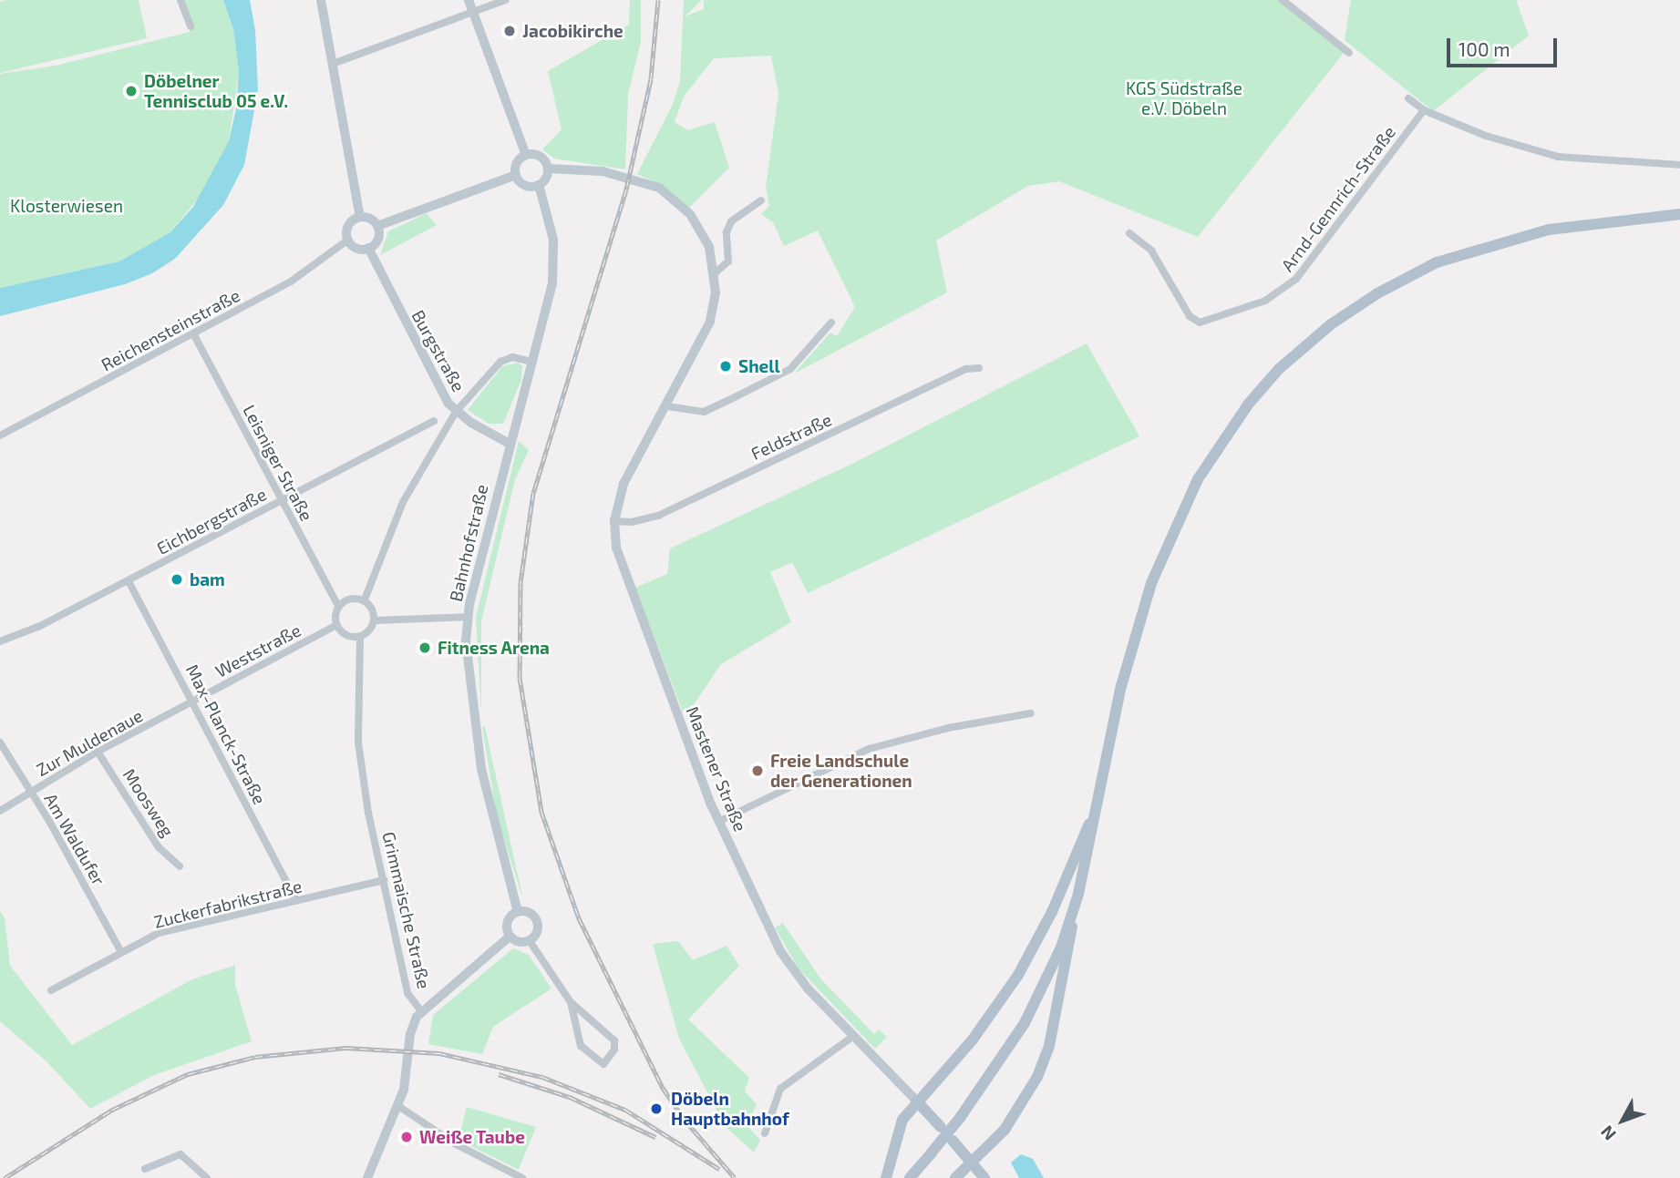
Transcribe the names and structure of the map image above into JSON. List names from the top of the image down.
{
  "streets": {
    "main road": [
      "Burgstraße",
      "Bahnhofstraße",
      "Mastener Straße",
      "Grimmaische Straße"
    ],
    "street": [
      "Arnd-Gennrich-Straße",
      "Reichensteinstraße",
      "Feldstraße",
      "Leisniger Straße",
      "Eichbergstraße",
      "Weststraße",
      "Max-Planck-Straße",
      "Zur Muldenaue",
      "Moosweg",
      "Am Waldufer",
      "Zuckerfabrikstraße"
    ]
  },
  "crossings": [
    ["Reichensteinstraße", "Burgstraße"],
    ["Reichensteinstraße", "Leisniger Straße"],
    ["Burgstraße", "Bahnhofstraße"],
    ["Feldstraße", "Mastener Straße"],
    ["Leisniger Straße", "Eichbergstraße"],
    ["Leisniger Straße", "Weststraße"],
    ["Leisniger Straße", "Grimmaische Straße"],
    ["Eichbergstraße", "Max-Planck-Straße"],
    ["Bahnhofstraße", "Mastener Straße"],
    ["Weststraße", "Max-Planck-Straße"],
    ["Weststraße", "Zur Muldenaue"],
    ["Weststraße", "Grimmaische Straße"],
    ["Max-Planck-Straße", "Zur Muldenaue"],
    ["Max-Planck-Straße", "Zuckerfabrikstraße"],
    ["Zur Muldenaue", "Moosweg"],
    ["Zur Muldenaue", "Am Waldufer"],
    ["Am Waldufer", "Zuckerfabrikstraße"],
    ["Zuckerfabrikstraße", "Grimmaische Straße"]
  ],
  "parks": ["KGS Südstraße e.V. Döbeln", "Klosterwiesen"],
  "places": [
    "Jacobikirche",
    "Döbelner Tennisclub 05 e.V.",
    "Shell",
    "bam",
    "Fitness Arena",
    "Freie Landschule der Generationen",
    "Döbeln Hauptbahnhof",
    "Weiße Taube"
  ],
  "scale_bar": "100 m",
  "north": "bottom left"
}
